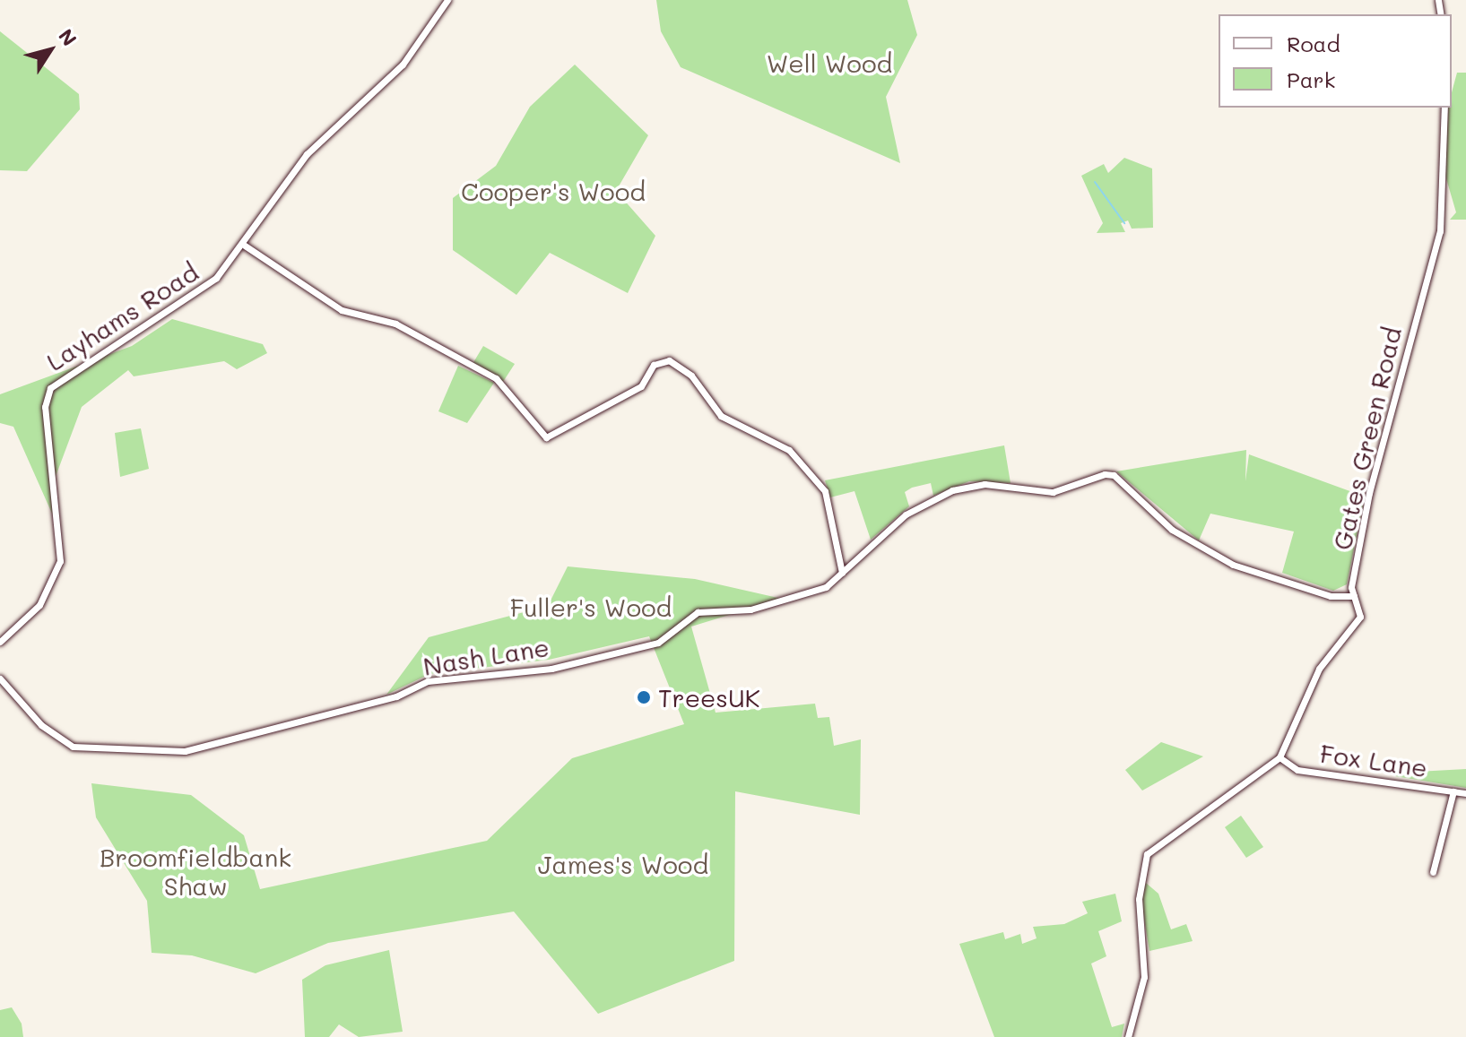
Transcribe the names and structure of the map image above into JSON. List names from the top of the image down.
{
  "streets": {
    "street": [
      "Layhams Road",
      "Gates Green Road",
      "Nash Lane",
      "Fox Lane"
    ]
  },
  "crossings": [
    ["Gates Green Road", "Nash Lane"],
    ["Gates Green Road", "Fox Lane"]
  ],
  "parks": [
    "Well Wood",
    "Cooper's Wood",
    "Fuller's Wood",
    "Broomfieldbank Shaw",
    "James's Wood"
  ],
  "places": ["TreesUK"],
  "legend": ["Road", "Park"],
  "north": "top right"
}
